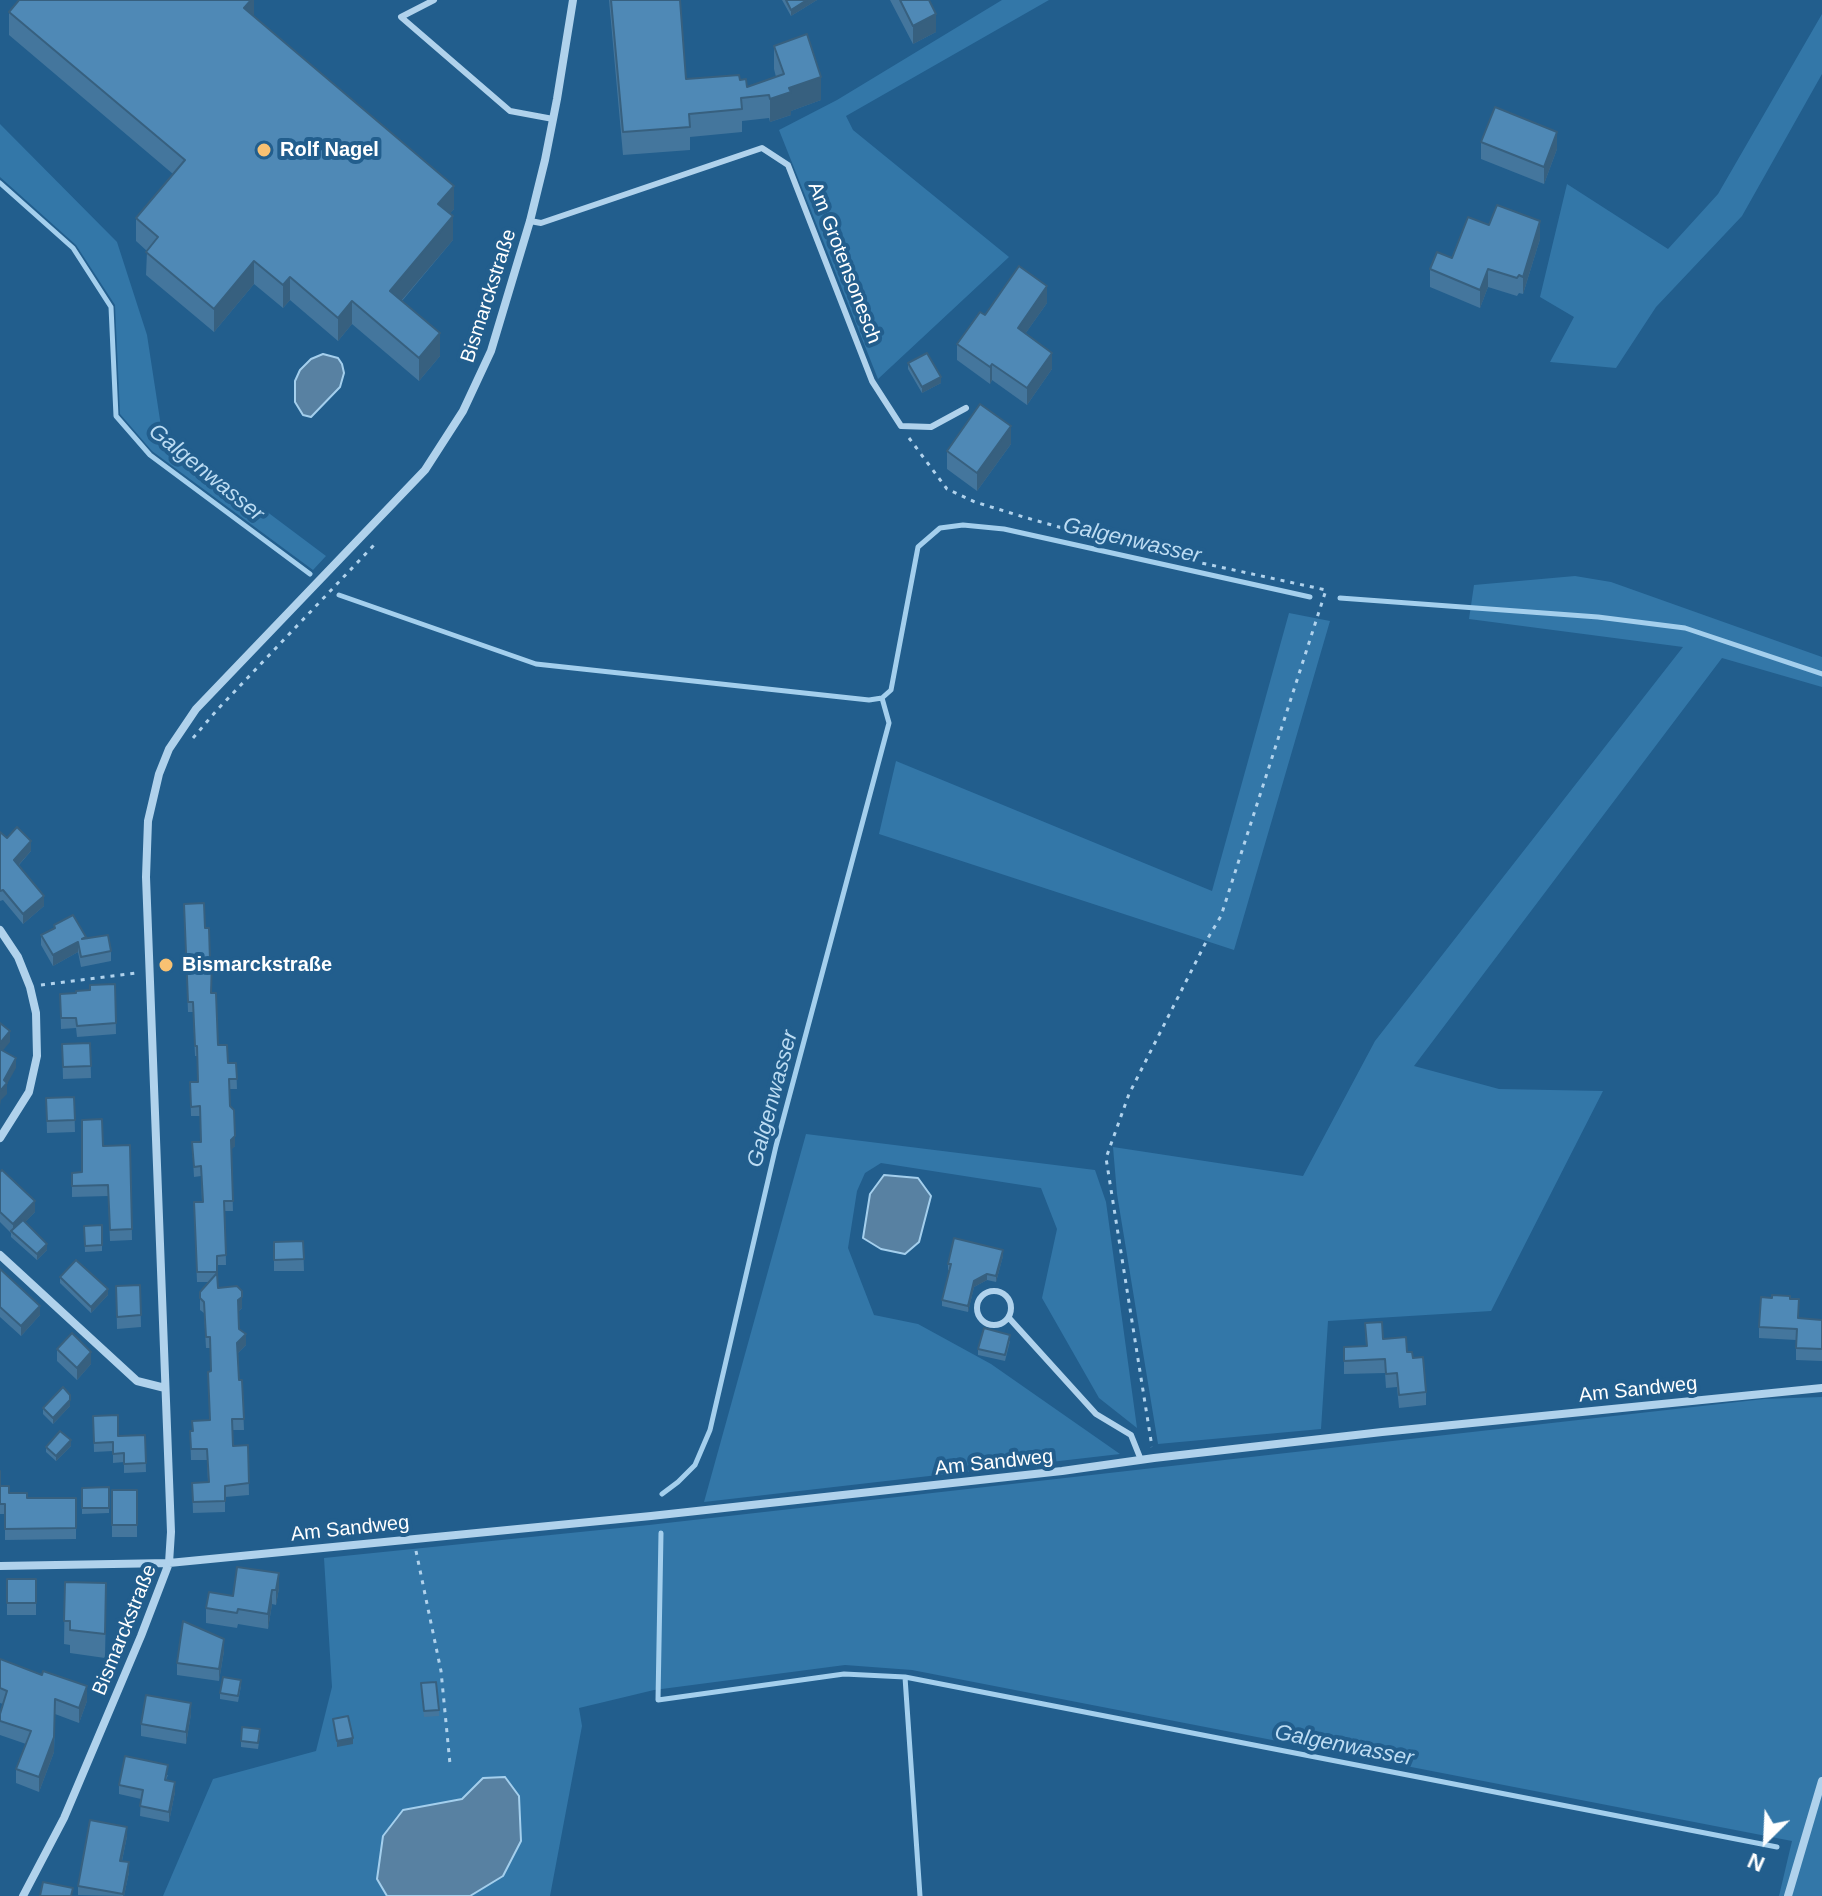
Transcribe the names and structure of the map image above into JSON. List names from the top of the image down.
{
  "streets": {
    "street": ["Bismarckstraße", "Am Sandweg"],
    "lane": ["Am Grotensonesch"]
  },
  "crossings": [
    ["Am Grotensonesch", "Bismarckstraße"],
    ["Bismarckstraße", "Am Sandweg"]
  ],
  "water": ["Galgenwasser"],
  "places": ["Rolf Nagel", "Bismarckstraße"],
  "north": "bottom left"
}
